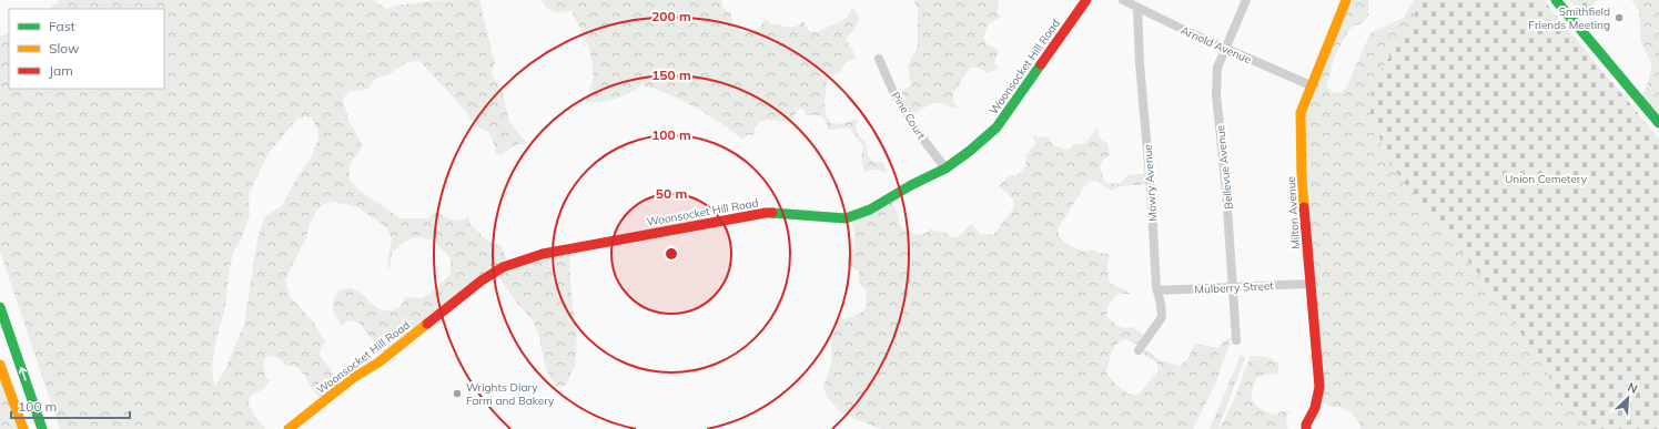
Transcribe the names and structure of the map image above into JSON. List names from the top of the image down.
{
  "streets": {
    "main road": ["Woonsocket Hill Road", "Milton Avenue"],
    "street": [
      "Arnold Avenue",
      "Pine Court",
      "Bellevue Avenue",
      "Mowry Avenue",
      "Mulberry Street"
    ]
  },
  "crossings": [
    ["Arnold Avenue", "Bellevue Avenue"],
    ["Arnold Avenue", "Mowry Avenue"],
    ["Arnold Avenue", "Milton Avenue"],
    ["Woonsocket Hill Road", "Pine Court"],
    ["Bellevue Avenue", "Mulberry Street"],
    ["Mowry Avenue", "Mulberry Street"],
    ["Milton Avenue", "Mulberry Street"]
  ],
  "parks": ["Union Cemetery"],
  "places": ["Smithfield Friends Meeting", "Wrights Diary Farm and Bakery"],
  "legend": ["Fast", "Slow", "Jam"],
  "scale_bar": "100 m",
  "north": "top right",
  "rings": [
    "200 m",
    "150 m",
    "100 m",
    "50 m"
  ]
}
